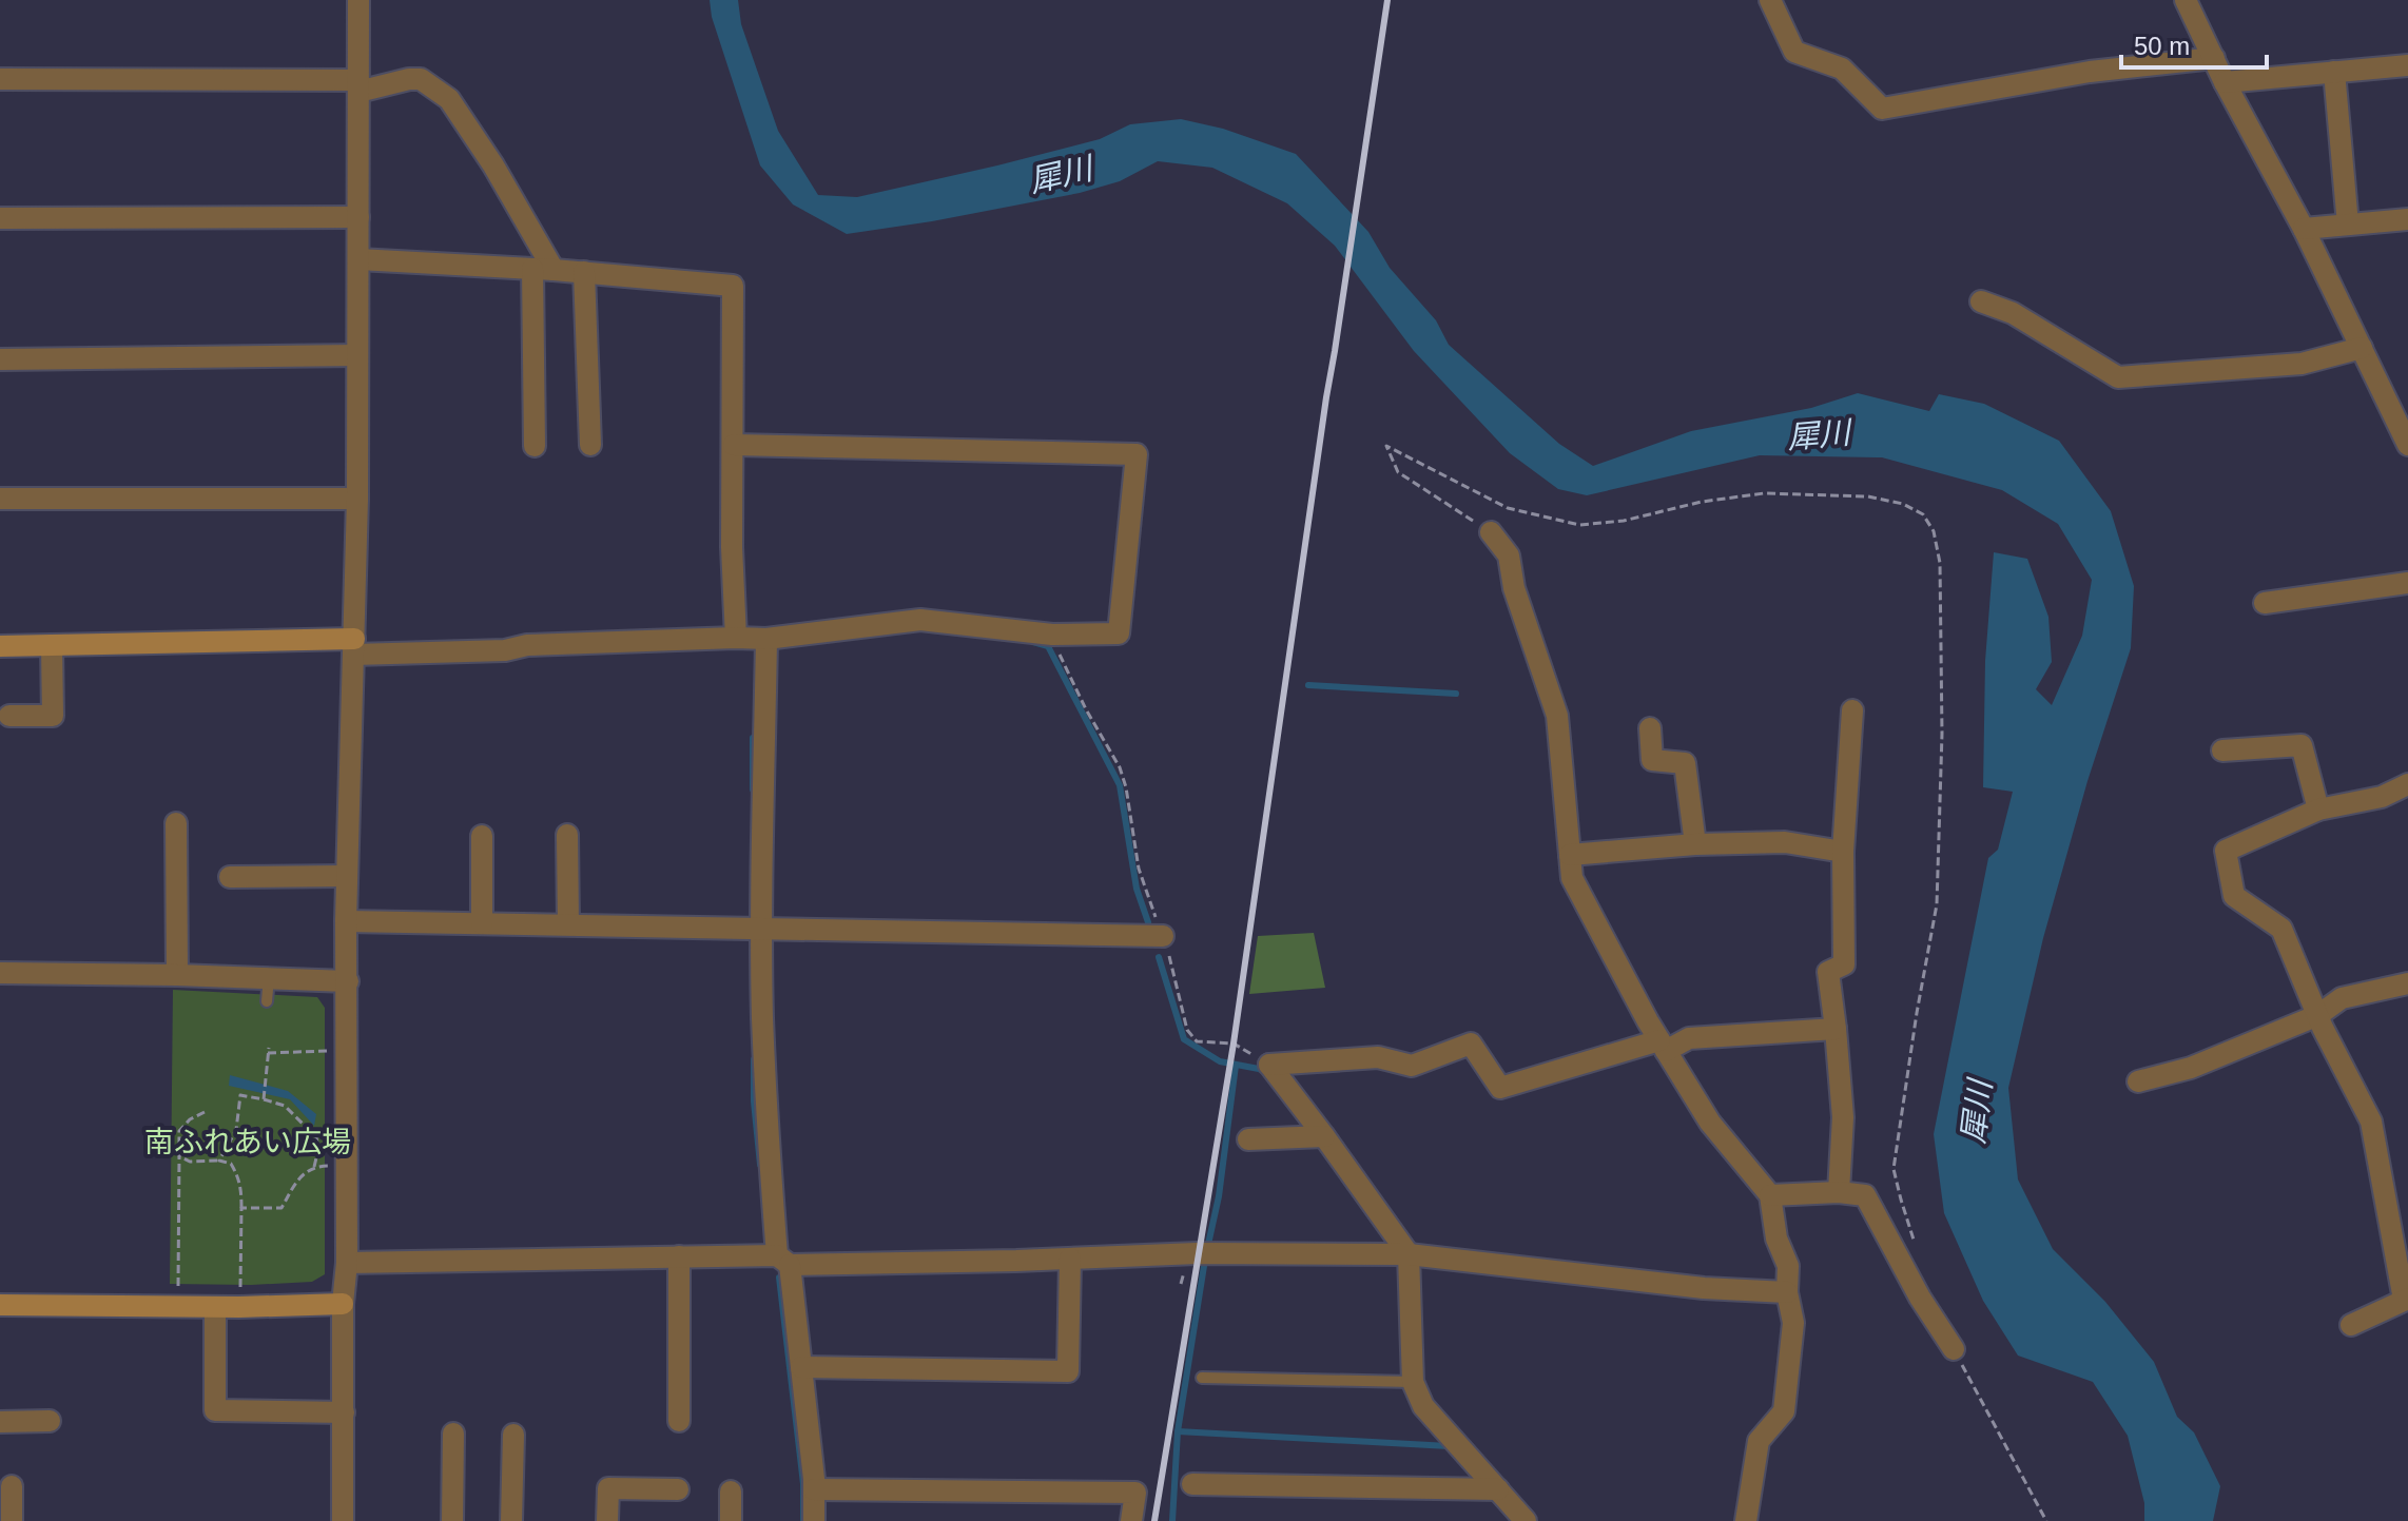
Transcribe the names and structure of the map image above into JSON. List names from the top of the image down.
{
  "water": ["犀川"],
  "parks": ["南ふれあい広場"],
  "scale_bar": "50 m"
}
